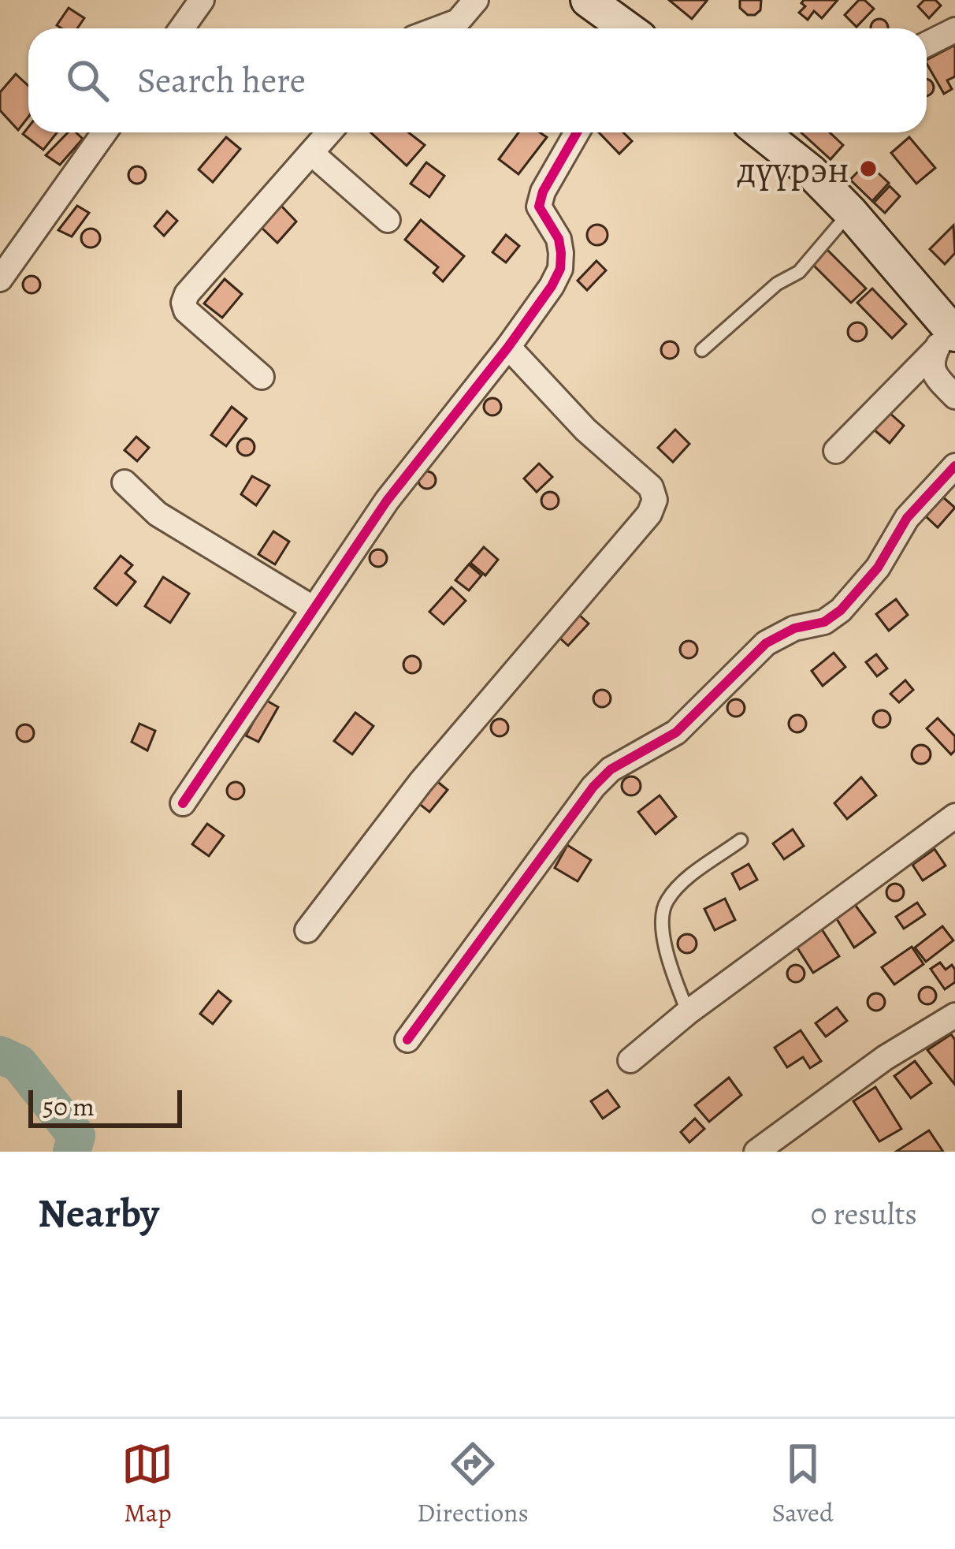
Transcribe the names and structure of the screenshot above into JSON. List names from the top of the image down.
{
  "places": ["дүүрэн"],
  "scale_bar": "50 m",
  "page": {
    "search": "Search here",
    "scale": "50 m",
    "heading": ["Nearby", "0 results"],
    "nav": ["Map", "Directions", "Saved"]
  }
}
